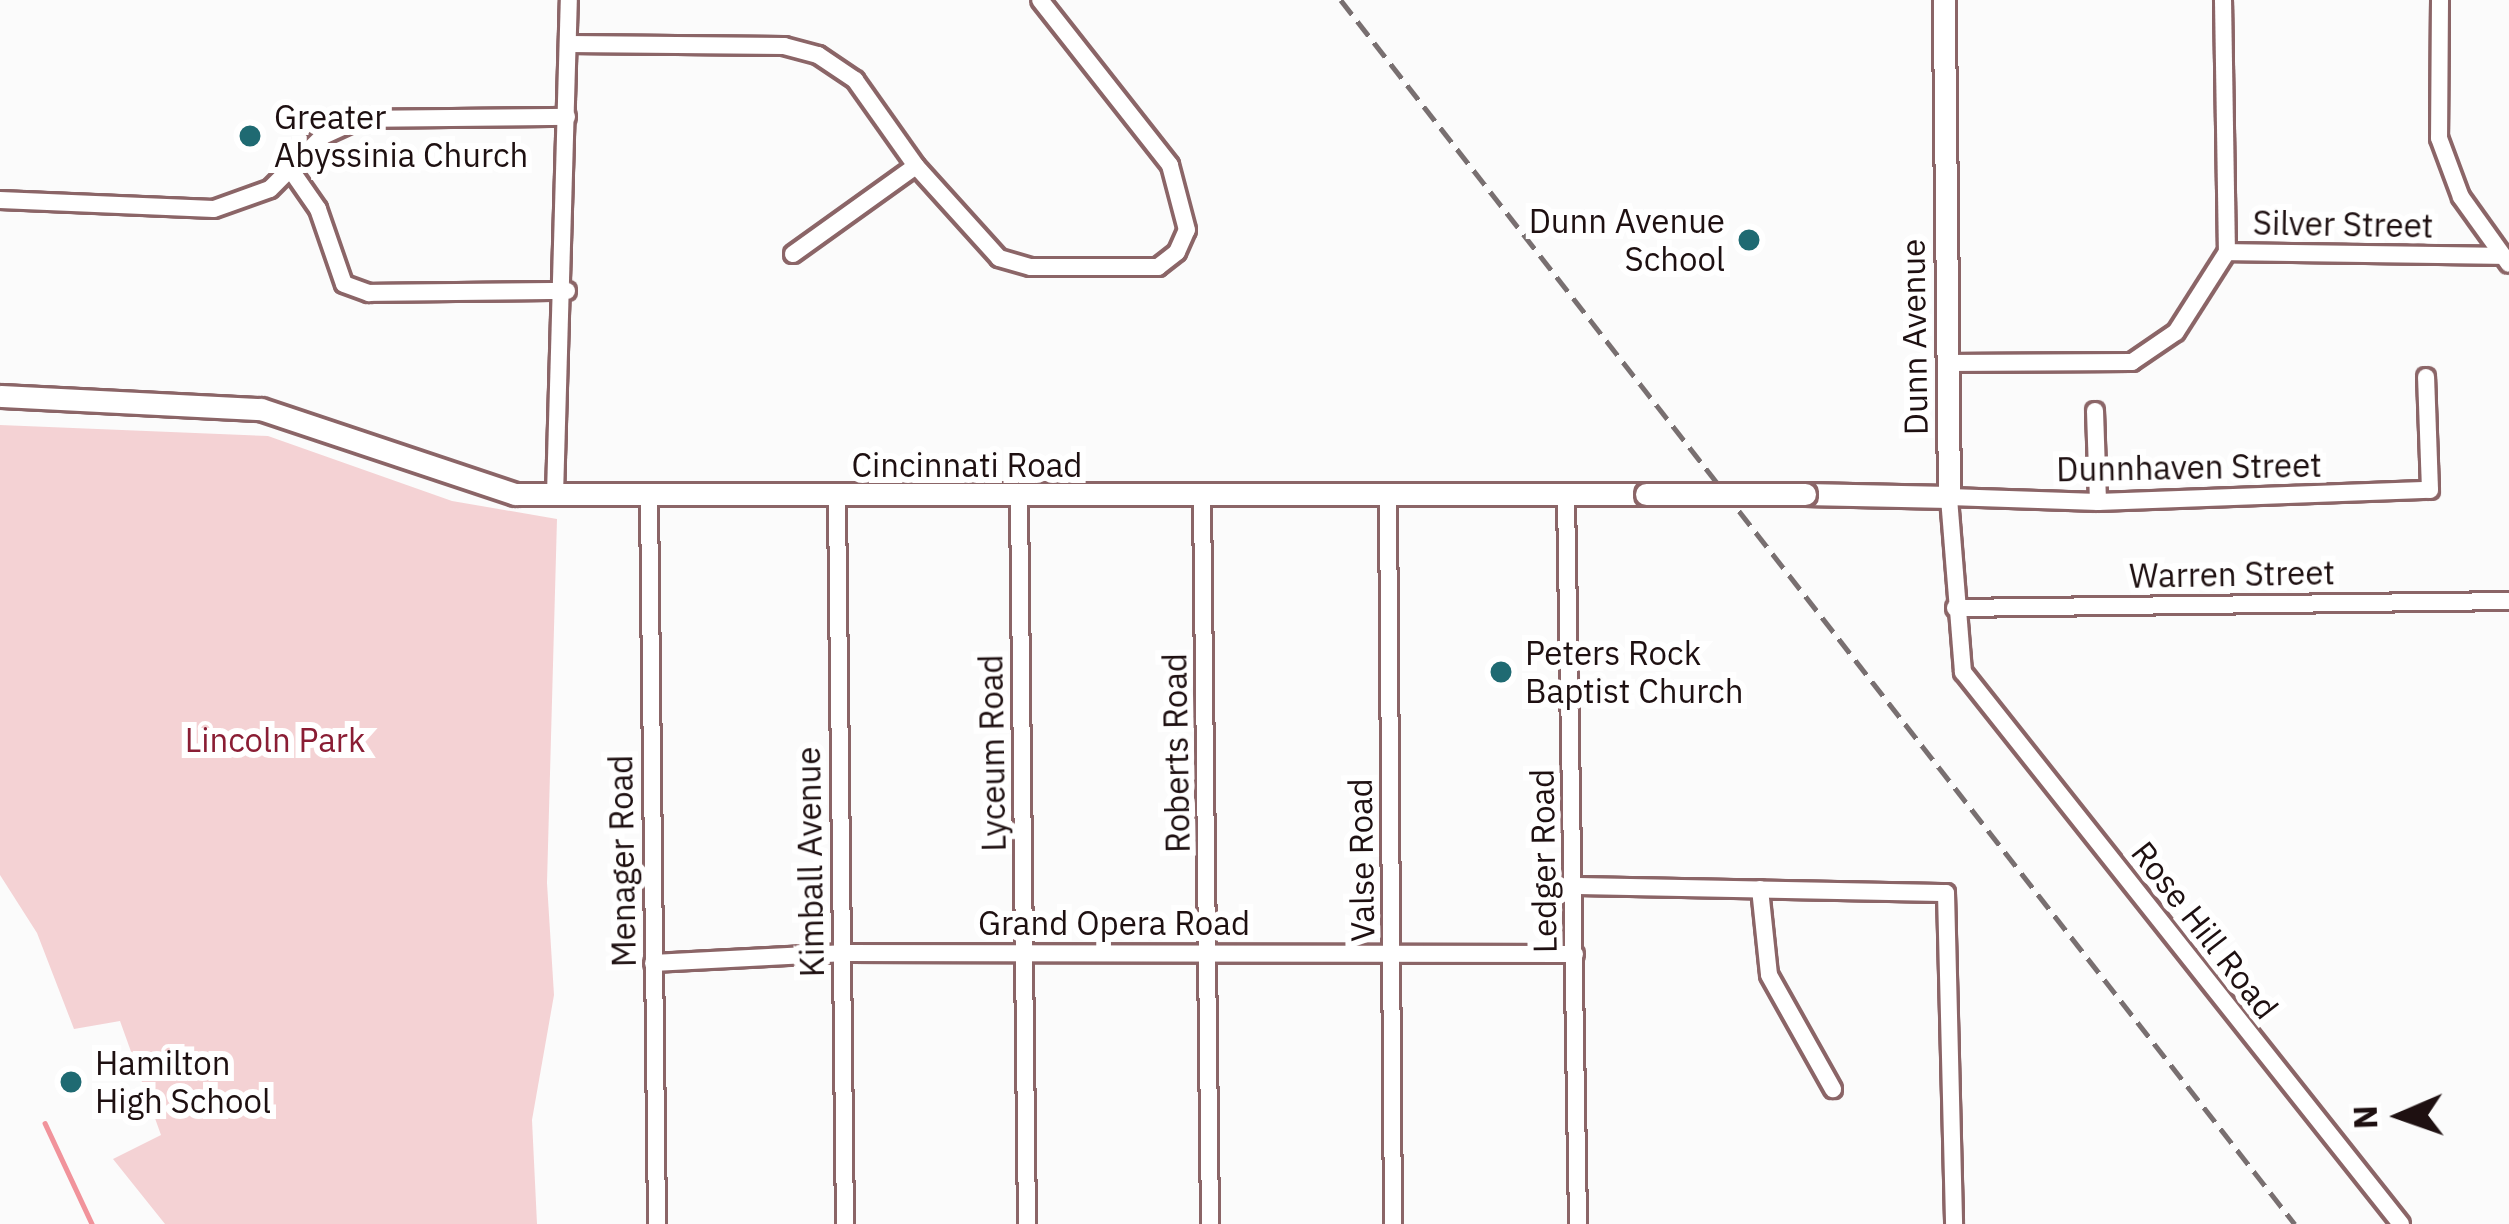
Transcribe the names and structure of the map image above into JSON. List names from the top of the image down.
{
  "streets": {
    "street": [
      "Silver Street",
      "Dunn Avenue",
      "Cincinnati Road",
      "Dunnhaven Street",
      "Warren Street",
      "Lyceum Road",
      "Roberts Road",
      "Valse Road",
      "Menager Road",
      "Ledger Road",
      "Kimball Avenue",
      "Grand Opera Road",
      "Rose Hill Road"
    ]
  },
  "crossings": [
    ["Silver Street", "Dunn Avenue"],
    ["Dunn Avenue", "Cincinnati Road"],
    ["Dunn Avenue", "Dunnhaven Street"],
    ["Dunn Avenue", "Warren Street"],
    ["Dunn Avenue", "Rose Hill Road"],
    ["Cincinnati Road", "Dunnhaven Street"],
    ["Cincinnati Road", "Lyceum Road"],
    ["Cincinnati Road", "Roberts Road"],
    ["Cincinnati Road", "Valse Road"],
    ["Cincinnati Road", "Menager Road"],
    ["Cincinnati Road", "Ledger Road"],
    ["Cincinnati Road", "Kimball Avenue"],
    ["Lyceum Road", "Grand Opera Road"],
    ["Roberts Road", "Grand Opera Road"],
    ["Valse Road", "Grand Opera Road"],
    ["Menager Road", "Grand Opera Road"],
    ["Ledger Road", "Grand Opera Road"],
    ["Kimball Avenue", "Grand Opera Road"]
  ],
  "parks": ["Lincoln Park"],
  "places": [
    "Greater Abyssinia Church",
    "Dunn Avenue School",
    "Peters Rock Baptist Church",
    "Hamilton High School"
  ],
  "north": "left"
}
